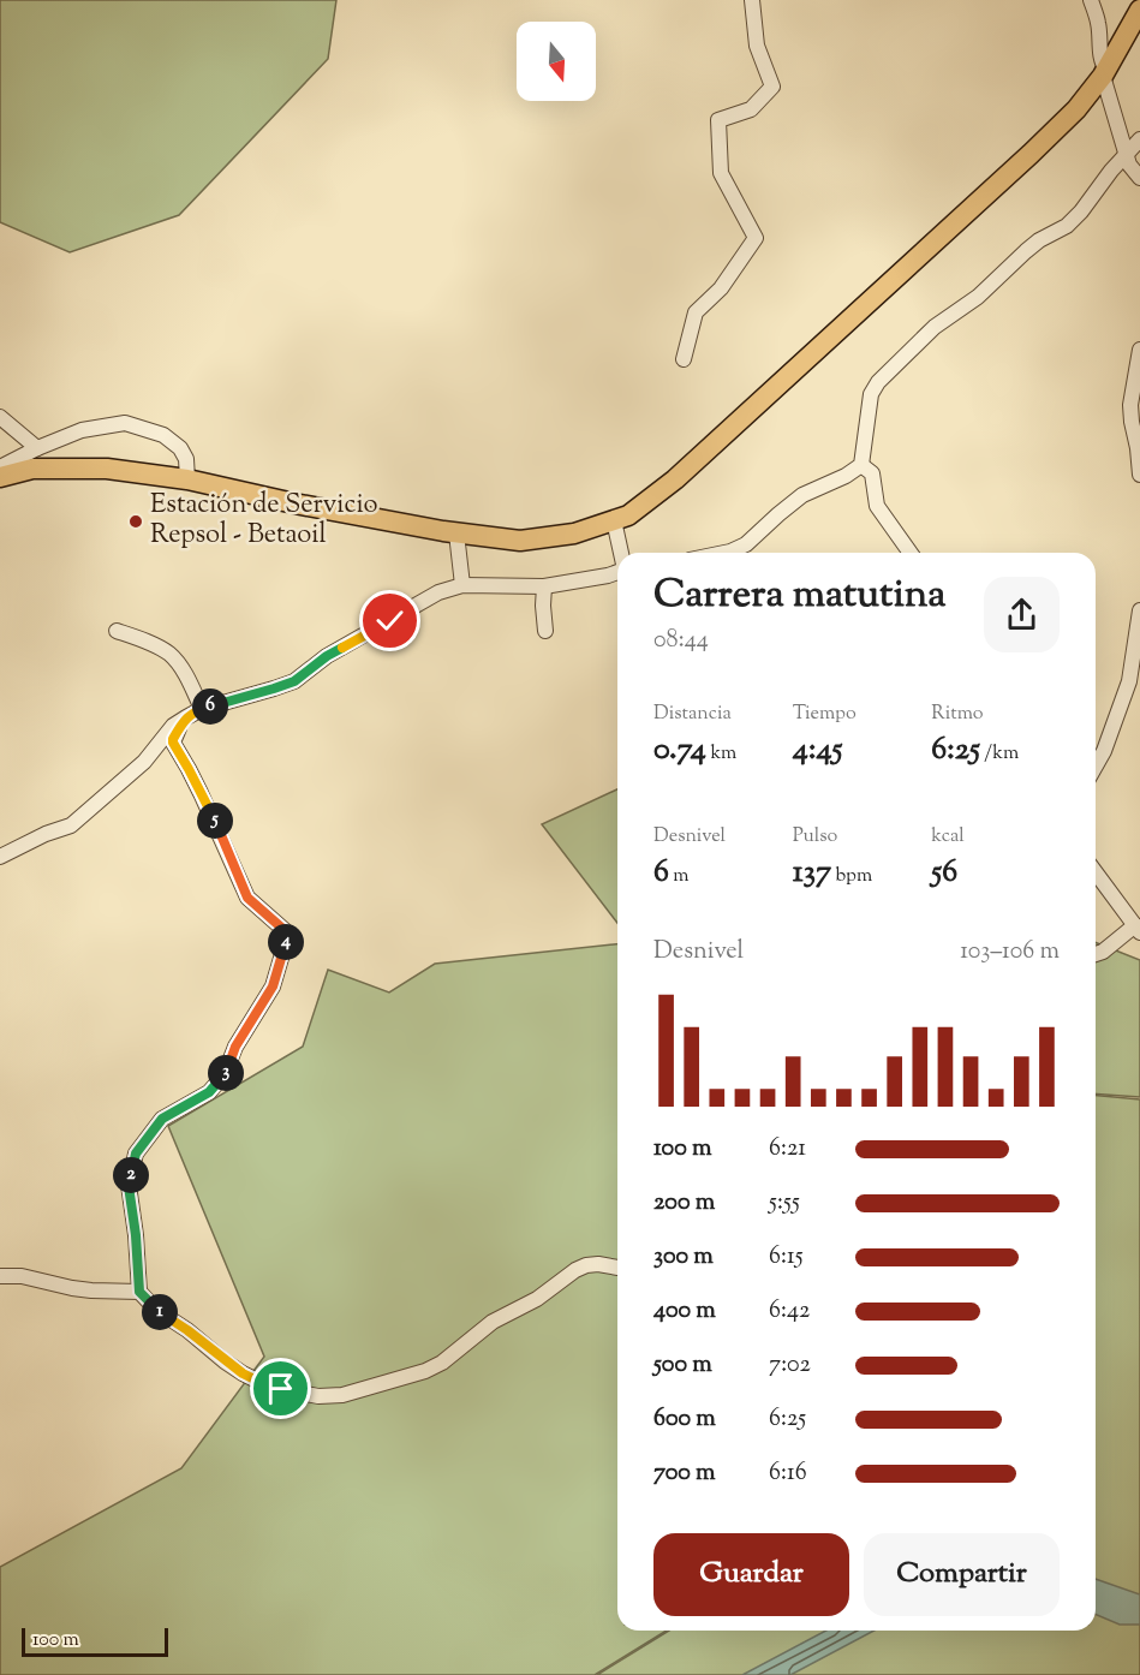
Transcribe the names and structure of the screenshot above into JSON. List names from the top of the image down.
{
  "places": ["Estación de Servicio Repsol - Betaoil"],
  "scale_bar": "100 m",
  "north": "bottom",
  "page": {
    "heading": ["Carrera matutina", "08:44"],
    "stats": [
      ["Distancia", "0.74 km"],
      ["Tiempo", "4:45"],
      ["Ritmo", "6:25 /km"],
      ["Desnivel", "6 m"],
      ["Pulso", "137 bpm"],
      ["kcal", "56"]
    ],
    "pins": [
      "6",
      "5",
      "4",
      "3",
      "2",
      "1"
    ],
    "chart": ["Desnivel", "103–106 m"],
    "list": [
      {
        "name": "100 m",
        "note": "6:21"
      },
      {
        "name": "200 m",
        "note": "5:55"
      },
      {
        "name": "300 m",
        "note": "6:15"
      },
      {
        "name": "400 m",
        "note": "6:42"
      },
      {
        "name": "500 m",
        "note": "7:02"
      },
      {
        "name": "600 m",
        "note": "6:25"
      },
      {
        "name": "700 m",
        "note": "6:16"
      }
    ],
    "buttons": ["Guardar", "Compartir"],
    "scale": "100 m"
  }
}
